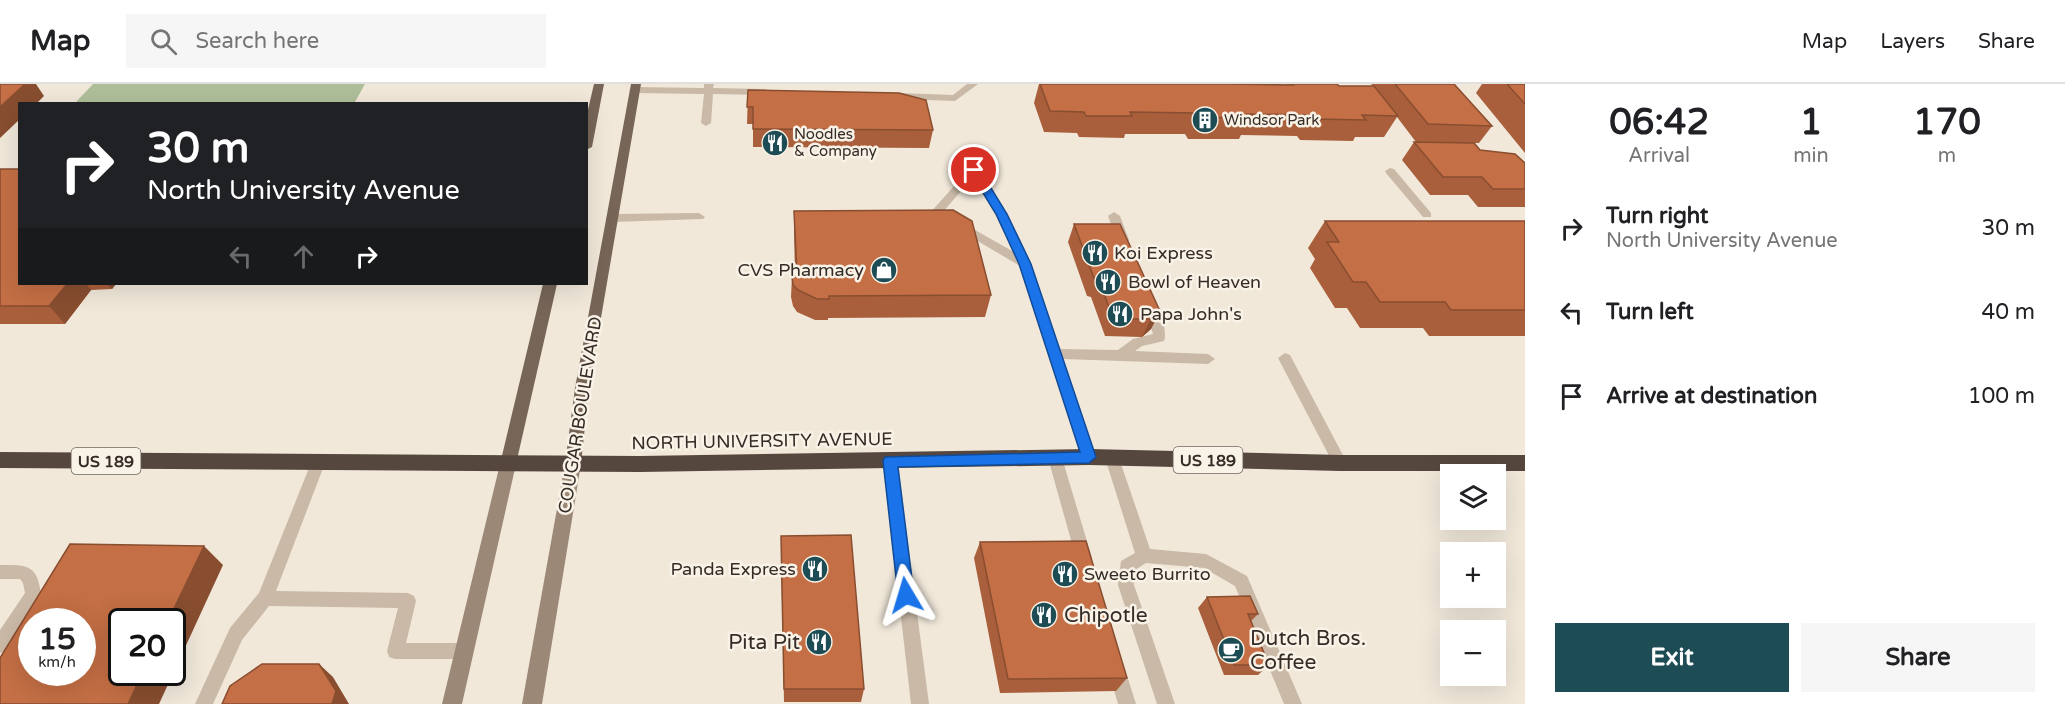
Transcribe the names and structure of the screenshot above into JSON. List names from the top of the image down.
{
  "streets": {
    "highway": ["NORTH UNIVERSITY AVENUE", "US 189"],
    "main road": ["COUGAR BOULEVARD"]
  },
  "crossings": [
    ["COUGAR BOULEVARD", "NORTH UNIVERSITY AVENUE"]
  ],
  "places": {
    "building": ["Windsor Park"],
    "restaurant": [
      "Noodles & Company",
      "Koi Express",
      "Bowl of Heaven",
      "Papa John's",
      "Panda Express",
      "Sweeto Burrito",
      "Chipotle",
      "Pita Pit"
    ],
    "shop": ["CVS Pharmacy"],
    "cafe": ["Dutch Bros. Coffee"]
  },
  "page": {
    "header": "Map",
    "search": "Search here",
    "nav": ["Map", "Layers", "Share"],
    "eta": [
      "06:42",
      "Arrival",
      "1",
      "min",
      "170",
      "m"
    ],
    "turn": ["30 m", "North University Avenue"],
    "list": [
      {
        "name": "Turn right",
        "note": "North University Avenue",
        "value": "30 m"
      },
      {
        "name": "Turn left",
        "value": "40 m"
      },
      {
        "name": "Arrive at destination",
        "value": "100 m"
      }
    ],
    "map_buttons": ["+", "−"],
    "speed": "15 km/h",
    "limit": "20",
    "buttons": ["Exit", "Share"]
  }
}
